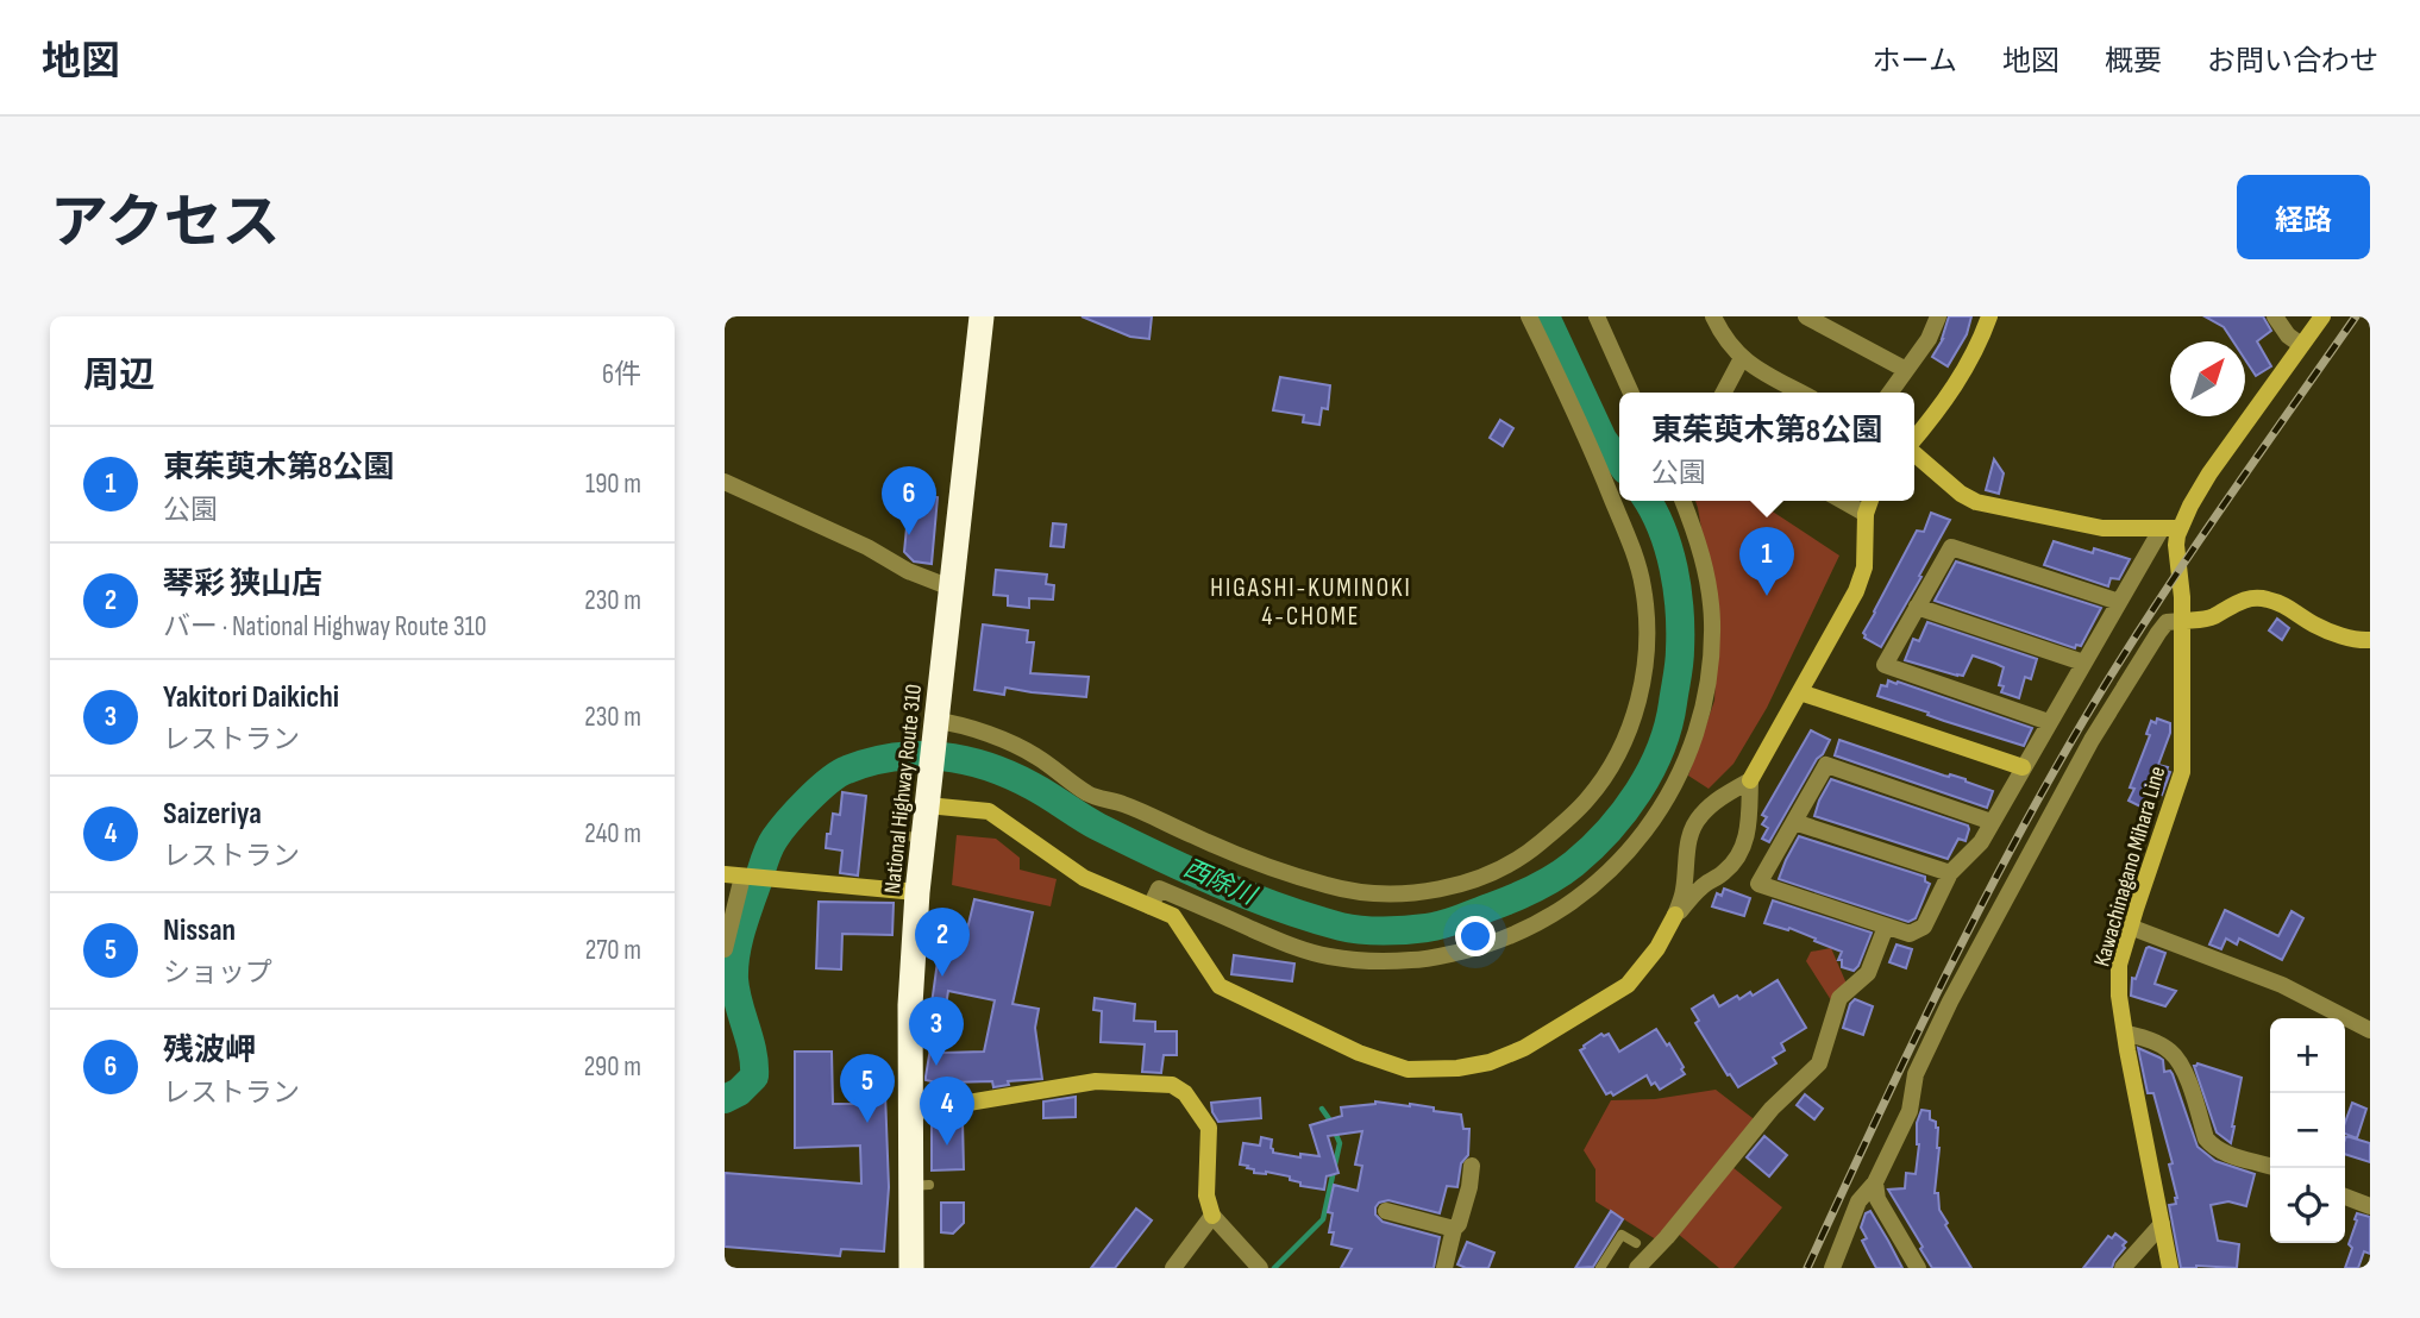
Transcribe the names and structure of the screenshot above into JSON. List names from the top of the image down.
{
  "streets": {
    "highway": ["National Highway Route 310"],
    "street": ["Kawachinagano Mihara Line"]
  },
  "districts": ["HIGASHI-KUMINOKI 4-CHOME"],
  "water": ["西除川"],
  "north": "top right",
  "page": {
    "header": "地図",
    "nav": [
      "ホーム",
      "地図",
      "概要",
      "お問い合わせ"
    ],
    "title": "アクセス",
    "buttons": "経路",
    "heading": ["周辺", "6件"],
    "popup": ["東茱萸木第8公園", "公園"],
    "list": [
      {
        "mark": "1",
        "name": "東茱萸木第8公園",
        "note": "公園",
        "value": "190 m"
      },
      {
        "mark": "2",
        "name": "琴彩 狭山店",
        "note": "バー · National Highway Route 310",
        "value": "230 m"
      },
      {
        "mark": "3",
        "name": "Yakitori Daikichi",
        "note": "レストラン",
        "value": "230 m"
      },
      {
        "mark": "4",
        "name": "Saizeriya",
        "note": "レストラン",
        "value": "240 m"
      },
      {
        "mark": "5",
        "name": "Nissan",
        "note": "ショップ",
        "value": "270 m"
      },
      {
        "mark": "6",
        "name": "残波岬",
        "note": "レストラン",
        "value": "290 m"
      }
    ],
    "pins": [
      "6",
      "1",
      "2",
      "3",
      "5",
      "4"
    ],
    "map_buttons": ["+", "−"]
  }
}
